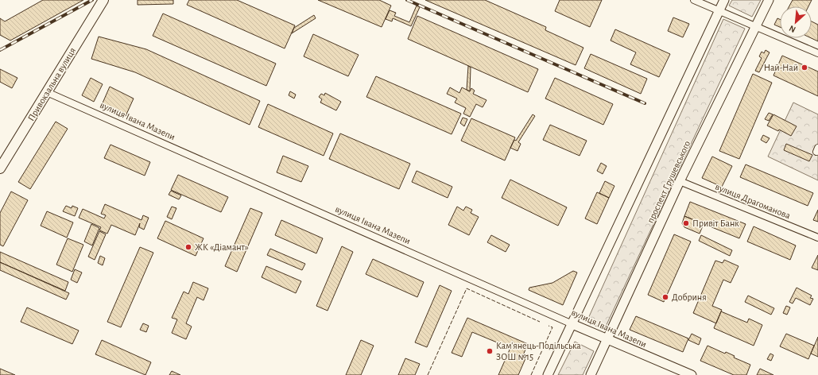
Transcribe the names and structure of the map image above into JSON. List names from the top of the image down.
{
  "streets": {
    "main road": ["Привокзальна вулиця", "вулиця Івана Мазепи", "проспект Грушевського"],
    "street": ["вулиця Драгоманова"]
  },
  "crossings": [
    ["Привокзальна вулиця", "вулиця Івана Мазепи"],
    ["вулиця Івана Мазепи", "проспект Грушевського"],
    ["проспект Грушевського", "вулиця Драгоманова"]
  ],
  "places": [
    "Най-Най",
    "Привіт Банк",
    "ЖК «Діамант»",
    "Добриня",
    "Кам'янець-Подільська ЗОШ №15"
  ],
  "north": "bottom left"
}
